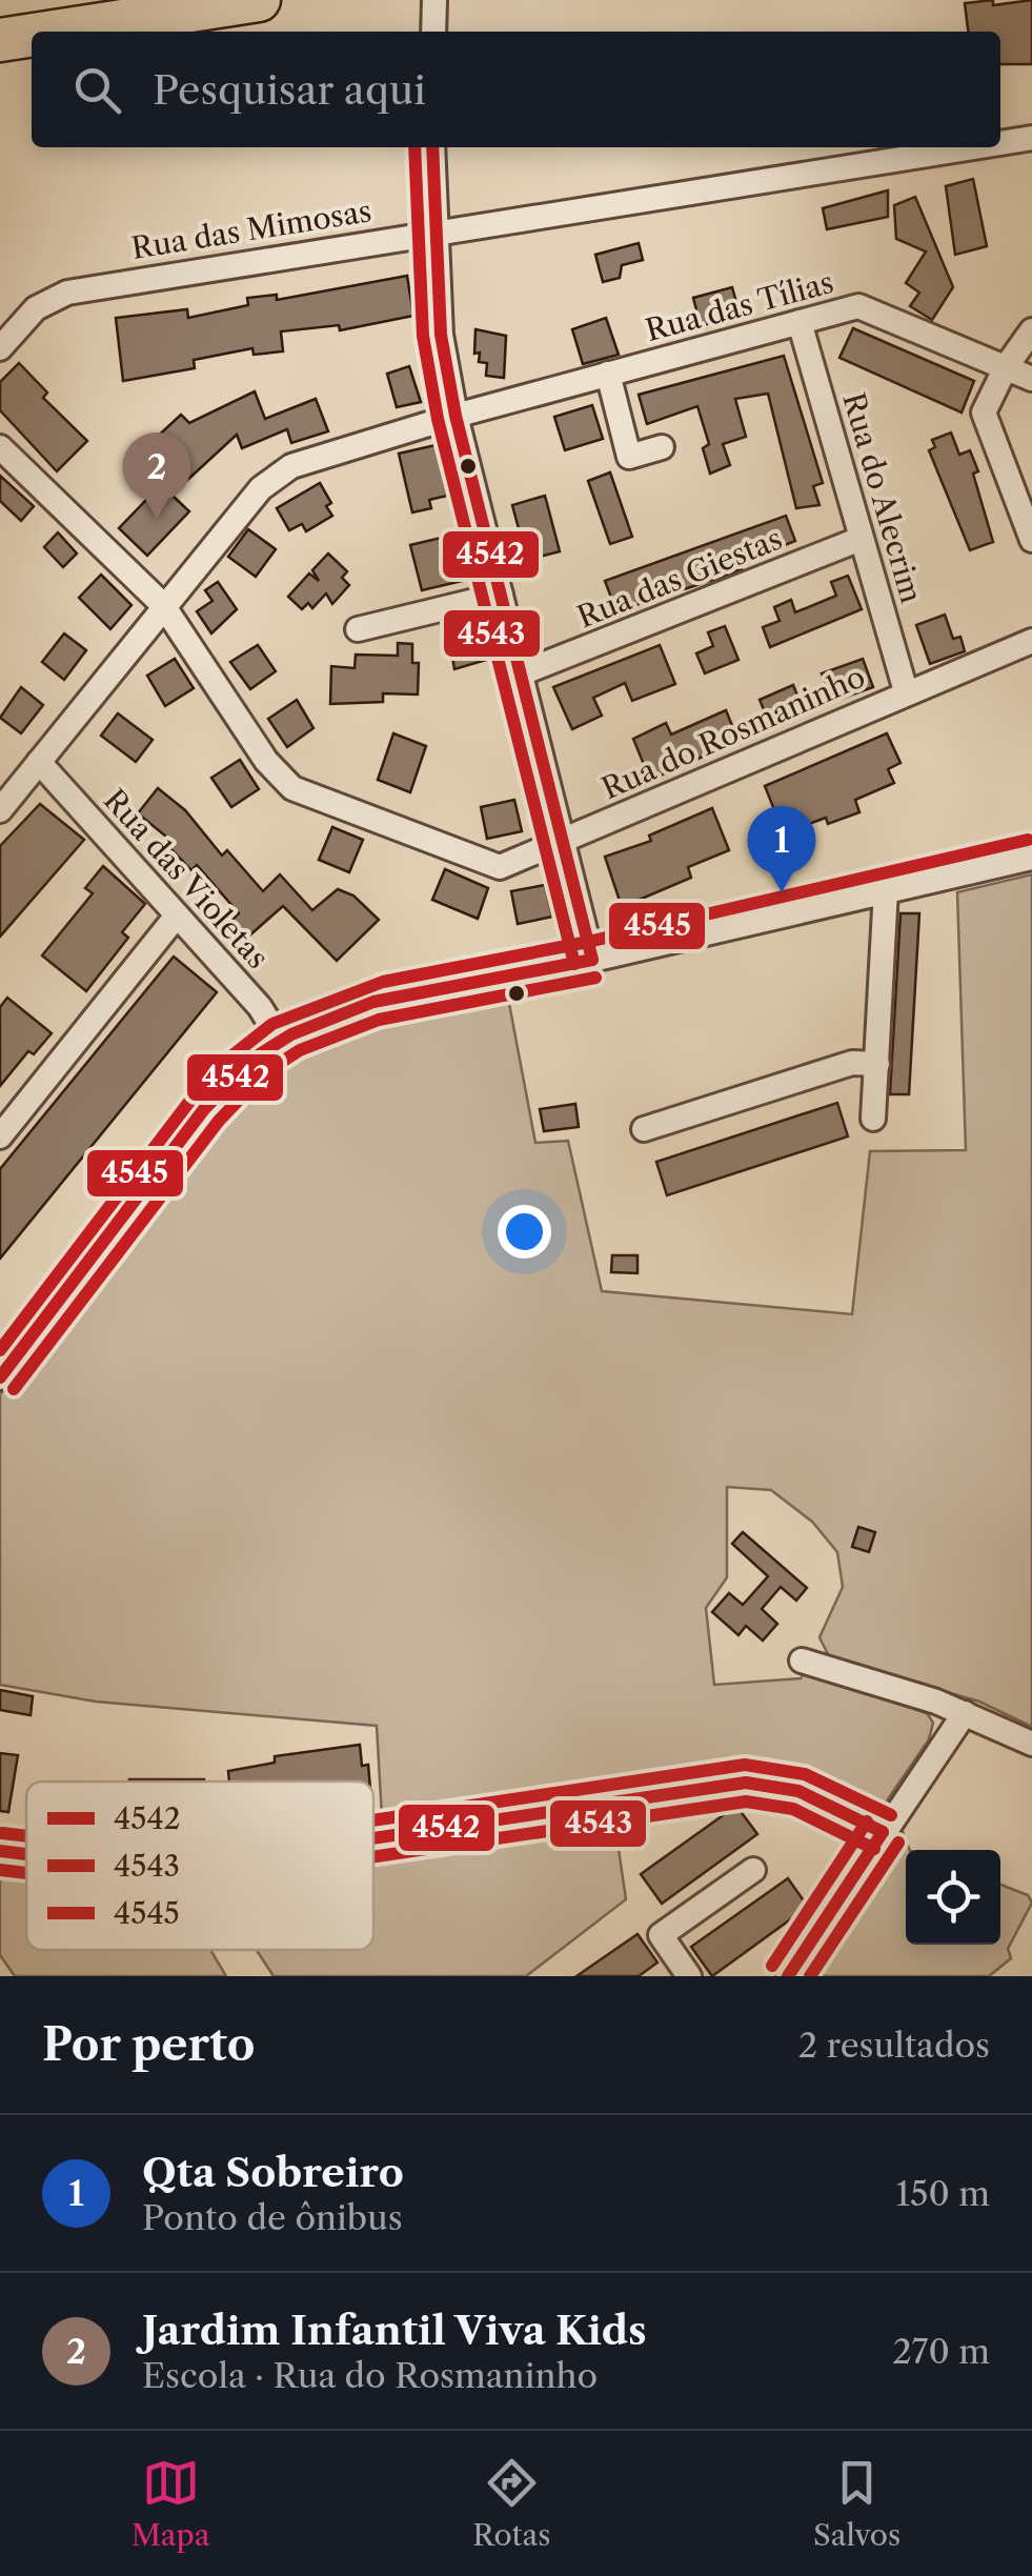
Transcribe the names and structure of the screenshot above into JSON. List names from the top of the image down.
{
  "streets": {
    "street": [
      "Rua das Mimosas",
      "Rua das Tílias",
      "Rua do Alecrim",
      "Rua das Giestas",
      "Rua do Rosmaninho",
      "Rua das Violetas"
    ]
  },
  "crossings": [
    ["Rua das Tílias", "Rua do Alecrim"],
    ["Rua das Tílias", "Rua do Rosmaninho"],
    ["Rua das Tílias", "Rua das Violetas"],
    ["Rua do Alecrim", "Rua das Giestas"],
    ["Rua do Alecrim", "Rua do Rosmaninho"]
  ],
  "lines": ["transit line 4542", "transit line 4543", "transit line 4545"],
  "legend": ["4542", "4543", "4545"],
  "page": {
    "search": "Pesquisar aqui",
    "pins": ["2", "1"],
    "heading": ["Por perto", "2 resultados"],
    "list": [
      {
        "mark": "1",
        "name": "Qta Sobreiro",
        "note": "Ponto de ônibus",
        "value": "150 m"
      },
      {
        "mark": "2",
        "name": "Jardim Infantil Viva Kids",
        "note": "Escola · Rua do Rosmaninho",
        "value": "270 m"
      }
    ],
    "nav": ["Mapa", "Rotas", "Salvos"]
  }
}
